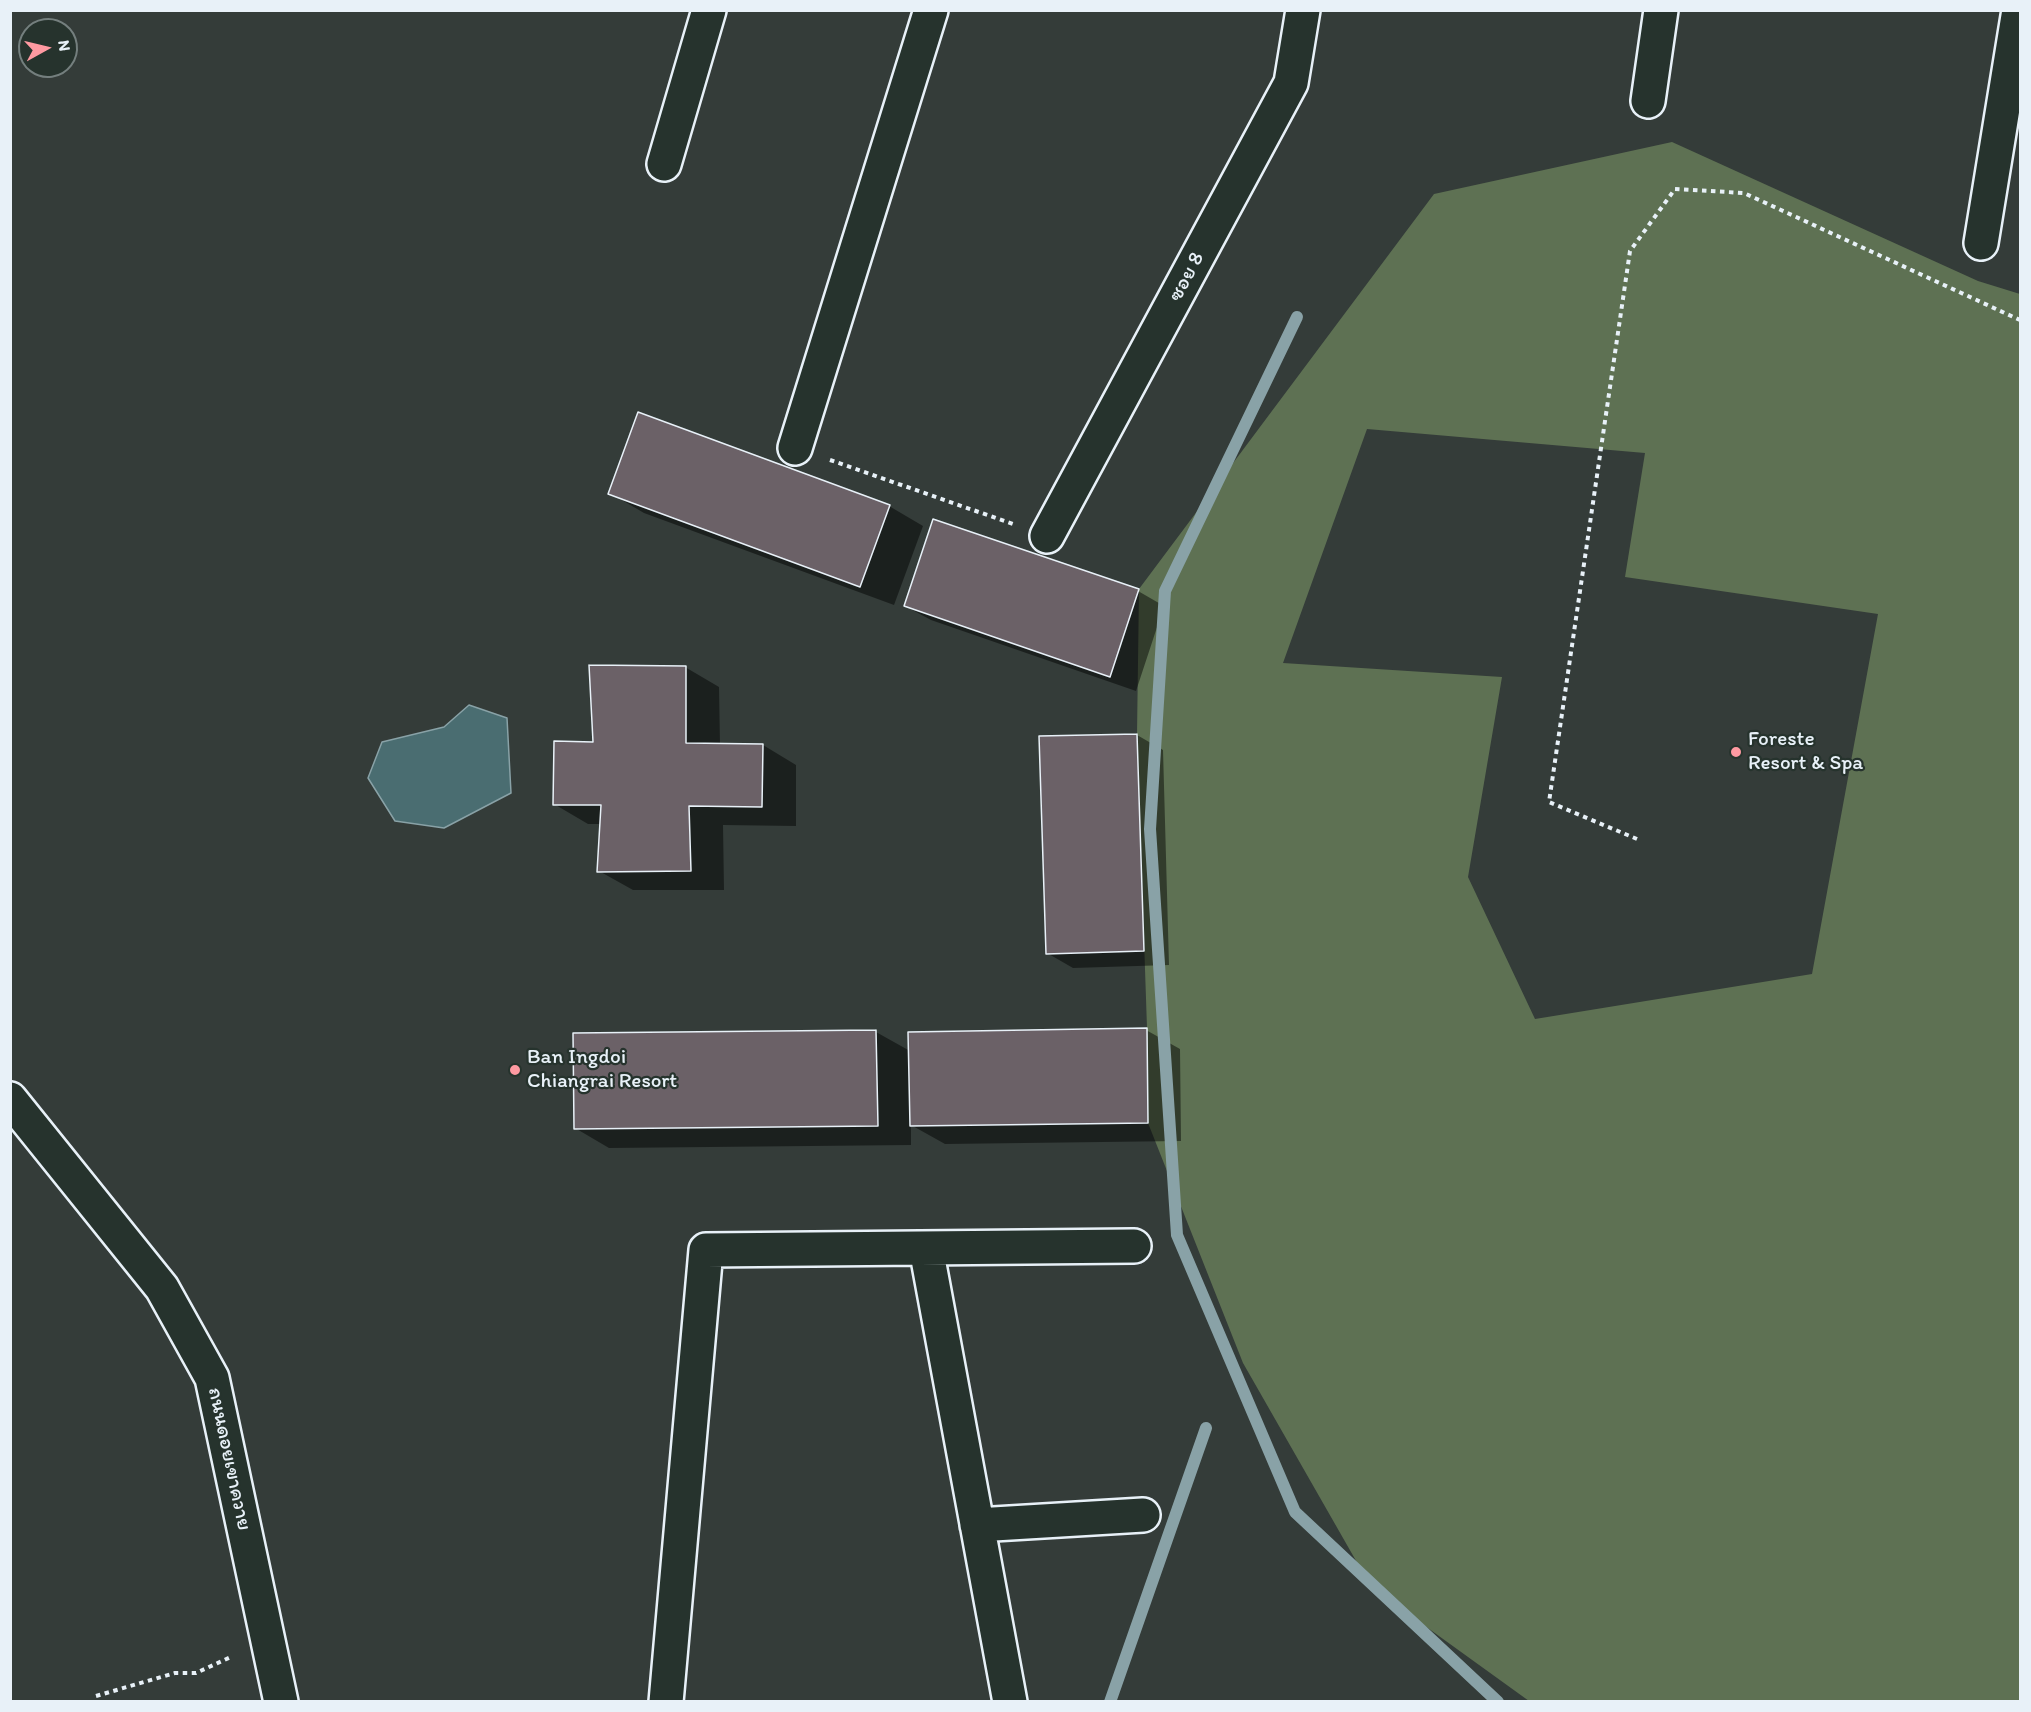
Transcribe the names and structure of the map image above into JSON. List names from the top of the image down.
{
  "streets": {
    "street": ["ซอย 8", "ถนนดอยเขาควาย"]
  },
  "places": ["Foreste Resort & Spa", "Ban Ingdoi Chiangrai Resort"],
  "north": "right"
}
